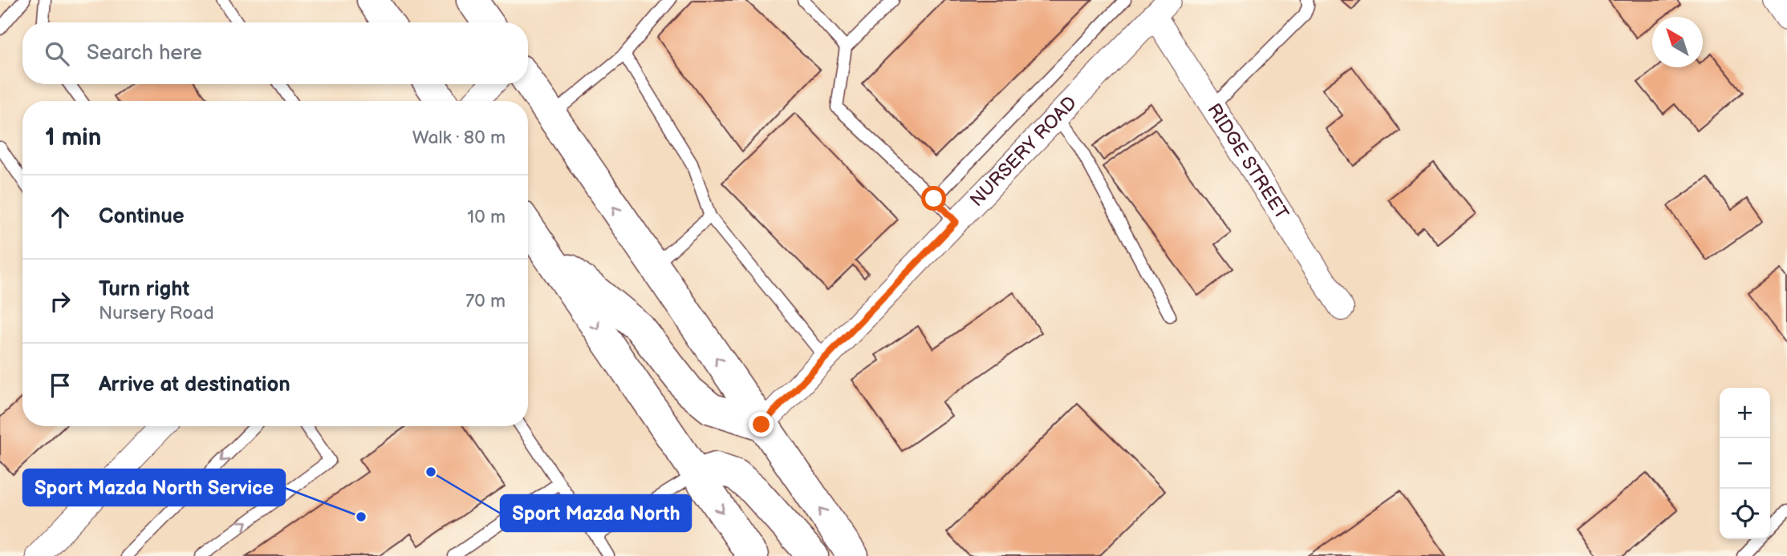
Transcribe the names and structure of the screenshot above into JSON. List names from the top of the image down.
{
  "streets": {
    "street": ["NURSERY ROAD", "RIDGE STREET"]
  },
  "crossings": [
    ["NURSERY ROAD", "RIDGE STREET"]
  ],
  "places": ["Sport Mazda North", "Sport Mazda North Service"],
  "north": "top left",
  "page": {
    "search": "Search here",
    "heading": ["1 min", "Walk · 80 m"],
    "list": [
      ["Continue", "10 m"],
      ["Turn right", "Nursery Road", "70 m"],
      "Arrive at destination"
    ],
    "map_buttons": ["+", "−"]
  }
}
